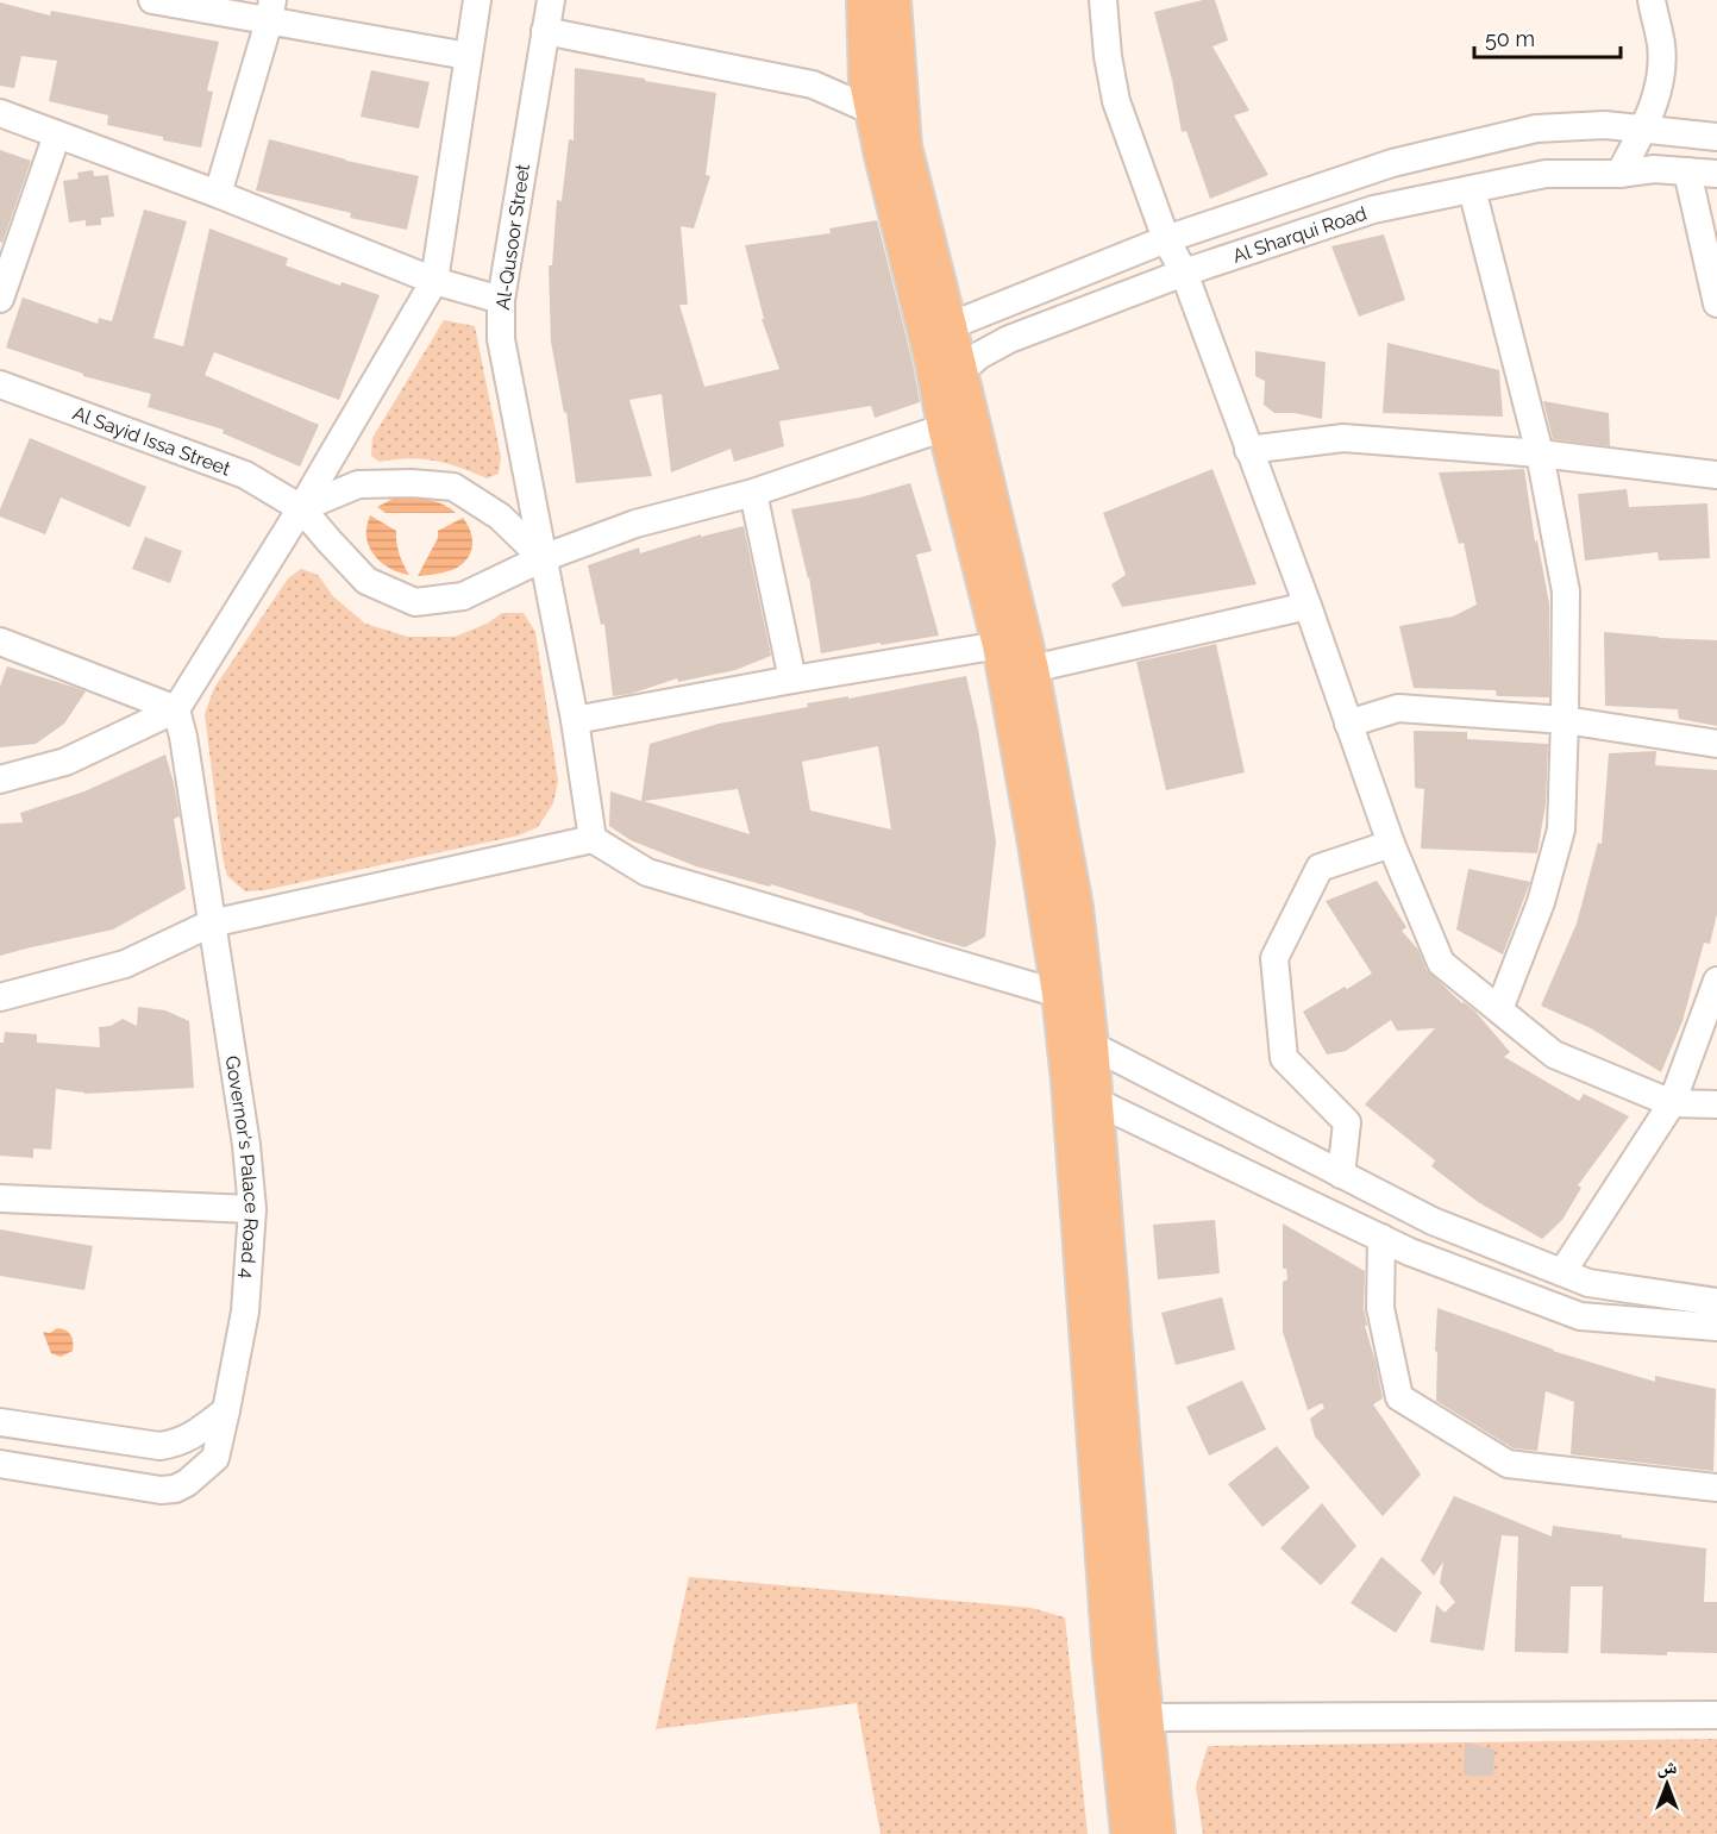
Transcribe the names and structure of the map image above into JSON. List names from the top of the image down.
{
  "streets": {
    "street": [
      "Al Sharqui Road",
      "Al-Qusoor Street",
      "Al Sayid Issa Street",
      "Governor's Palace Road 4"
    ]
  },
  "crossings": [
    ["Al-Qusoor Street", "Al Sayid Issa Street"]
  ],
  "scale_bar": "50 m",
  "north": "top"
}
